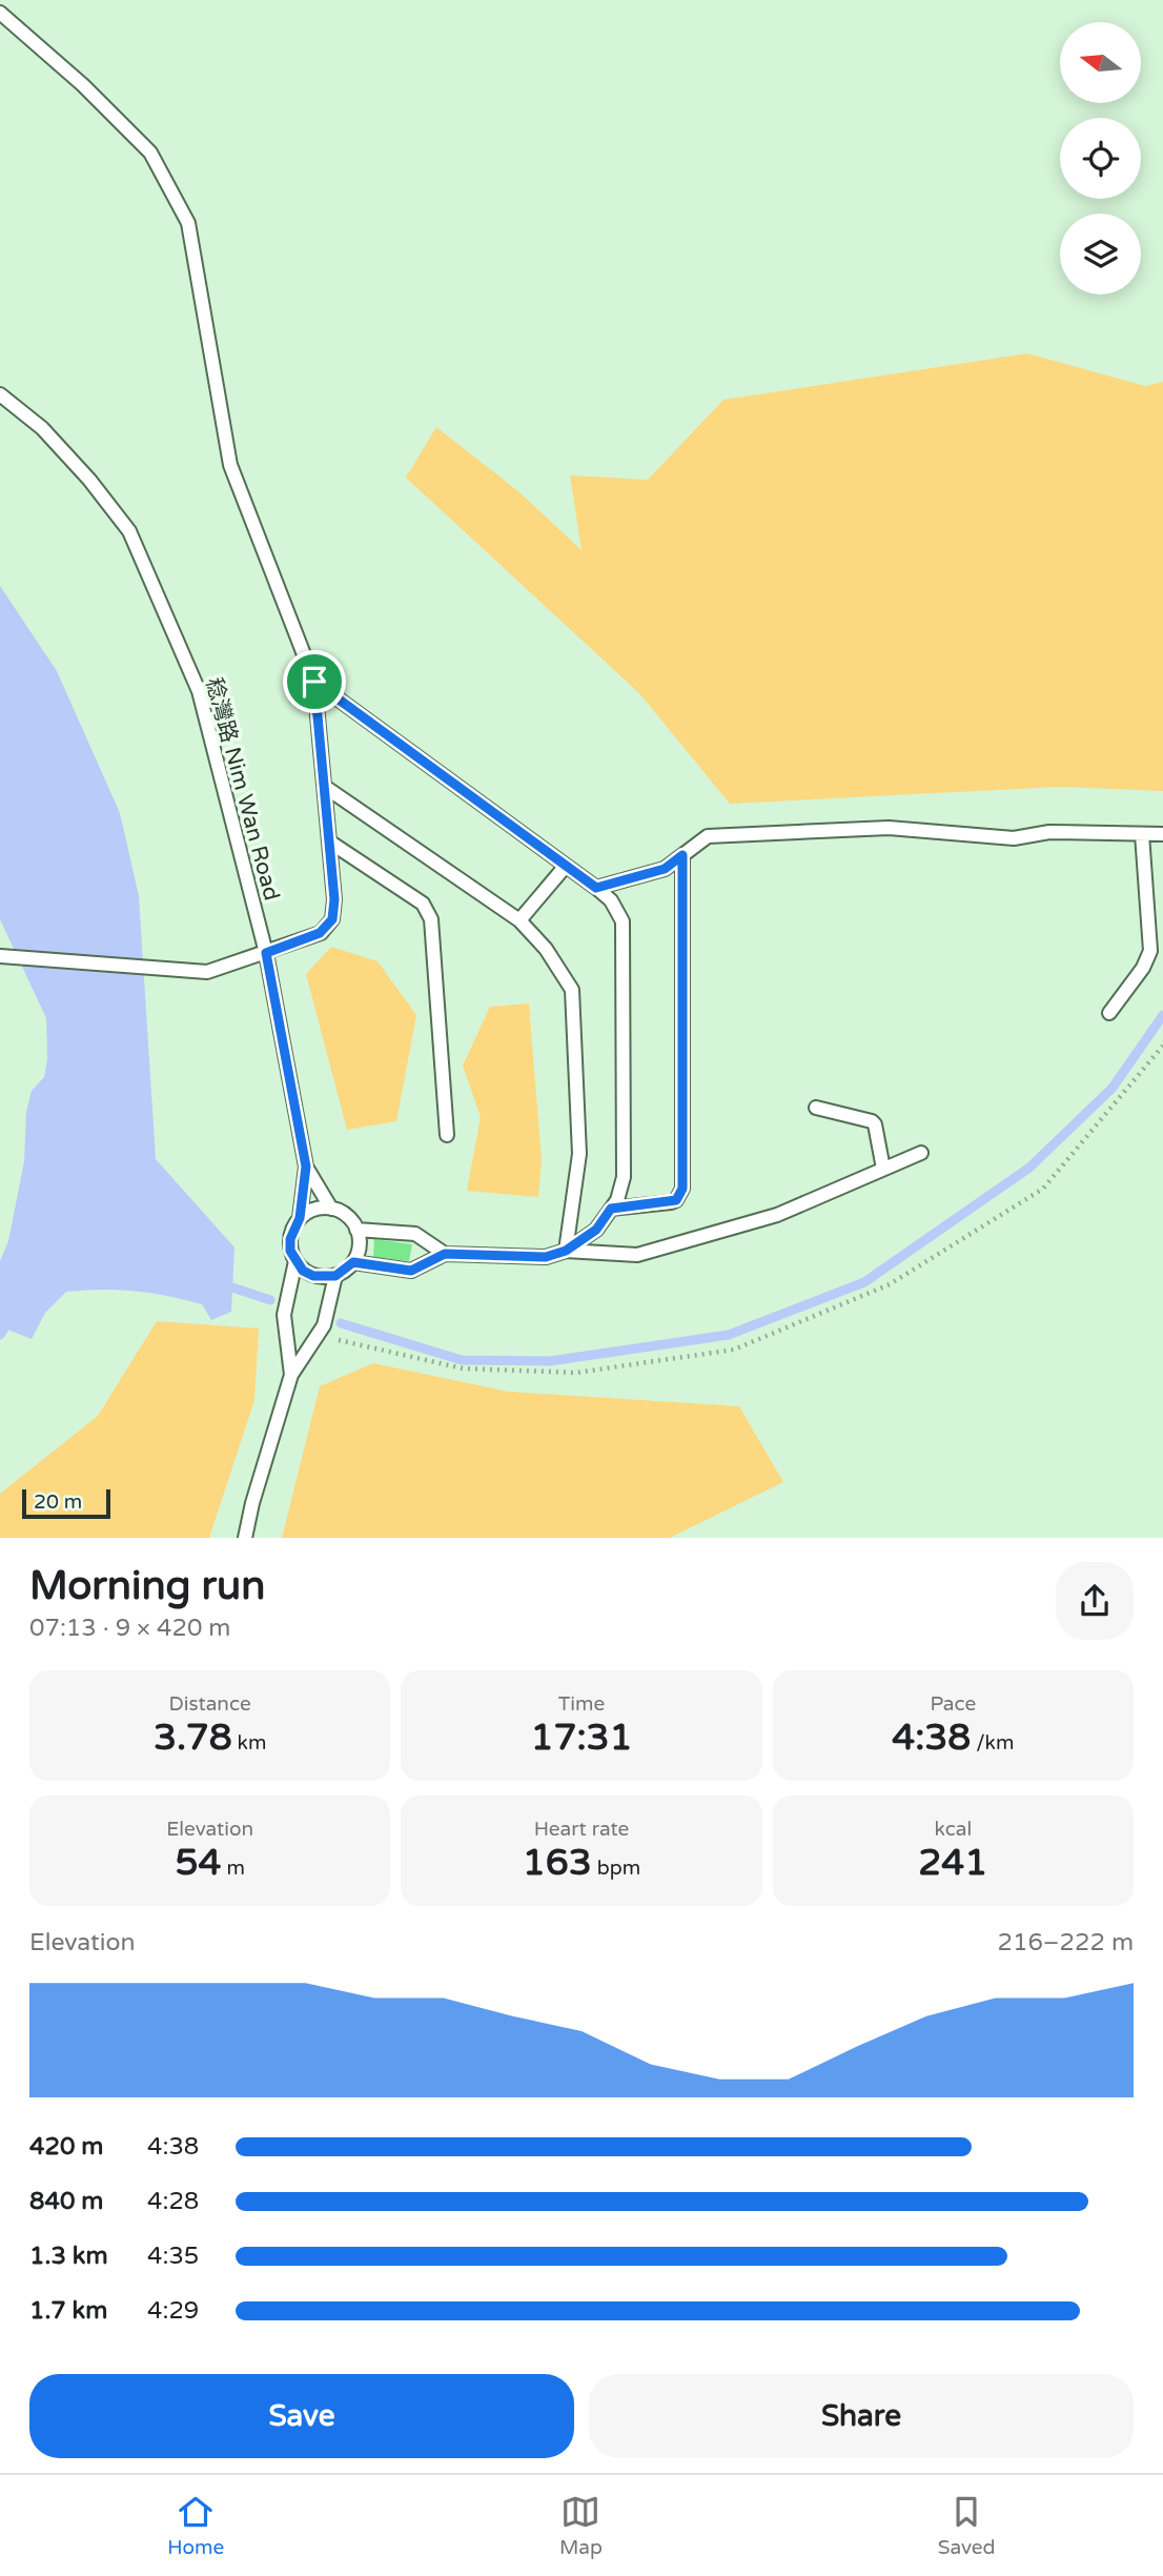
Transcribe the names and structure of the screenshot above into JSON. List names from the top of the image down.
{
  "streets": {
    "lane": ["稔灣路 Nim Wan Road"]
  },
  "scale_bar": "20 m",
  "north": "left",
  "page": {
    "scale": "20 m",
    "heading": ["Morning run", "07:13 · 9 × 420 m"],
    "stats": [
      ["Distance", "3.78 km"],
      ["Time", "17:31"],
      ["Pace", "4:38 /km"],
      ["Elevation", "54 m"],
      ["Heart rate", "163 bpm"],
      ["kcal", "241"]
    ],
    "chart": ["Elevation", "216–222 m"],
    "list": [
      {
        "name": "420 m",
        "note": "4:38"
      },
      {
        "name": "840 m",
        "note": "4:28"
      },
      {
        "name": "1.3 km",
        "note": "4:35"
      },
      {
        "name": "1.7 km",
        "note": "4:29"
      }
    ],
    "buttons": ["Save", "Share"],
    "tabs": ["Home", "Map", "Saved"]
  }
}
